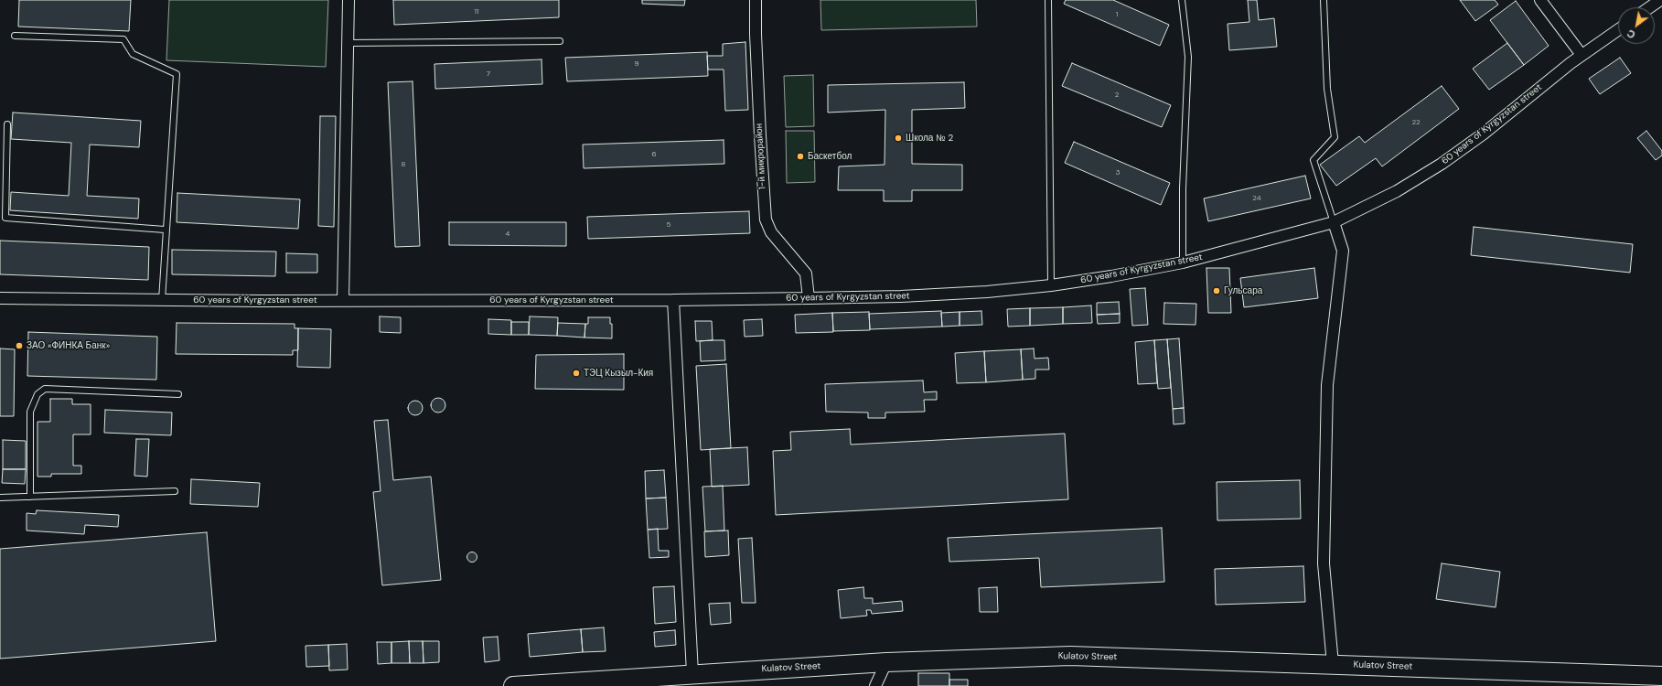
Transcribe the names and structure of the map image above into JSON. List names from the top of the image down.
{
  "streets": {
    "highway": ["Kulatov Street"],
    "street": ["60 years of Kyrgyzstan street", "1-й микрорайон"]
  },
  "crossings": [
    ["60 years of Kyrgyzstan street", "1-й микрорайон"]
  ],
  "places": [
    "Школа № 2",
    "Баскетбол",
    "Гульсара",
    "ЗАО «ФИНКА Банк»",
    "ТЭЦ Кызыл-Кия"
  ],
  "house_numbers": [
    "11",
    "1",
    "9",
    "7",
    "2",
    "22",
    "6",
    "8",
    "3",
    "24",
    "5",
    "4"
  ],
  "north": "bottom left"
}
